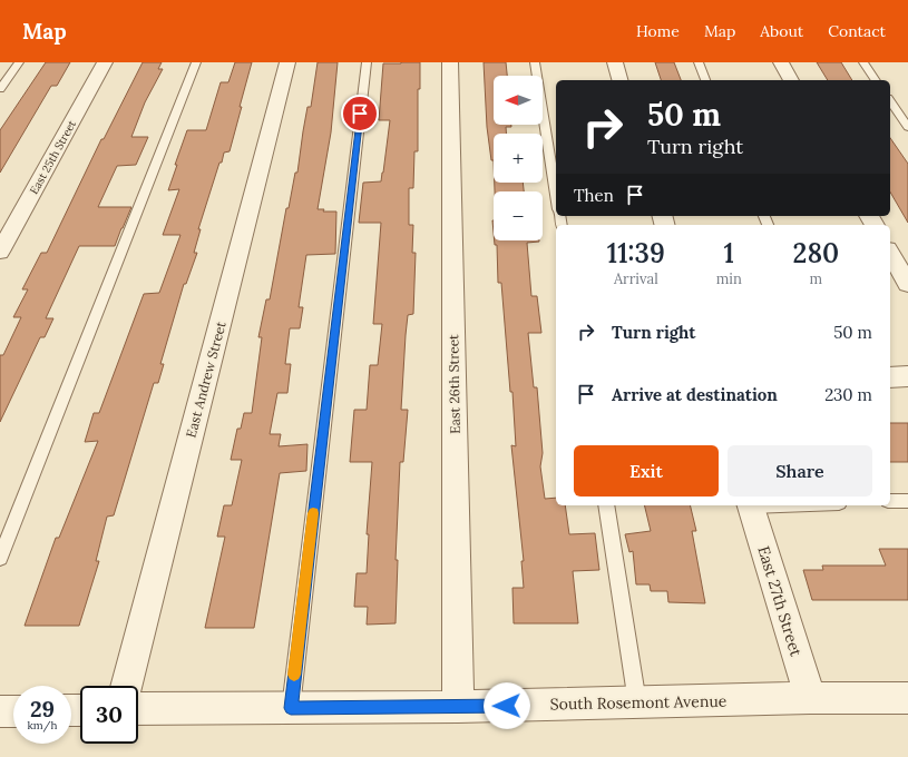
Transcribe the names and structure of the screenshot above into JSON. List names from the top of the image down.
{
  "streets": {
    "street": [
      "East 25th Street",
      "East Andrew Street",
      "East 26th Street",
      "East 27th Street",
      "South Rosemont Avenue"
    ]
  },
  "crossings": [
    ["East 26th Street", "South Rosemont Avenue"],
    ["East 27th Street", "South Rosemont Avenue"]
  ],
  "north": "left",
  "page": {
    "header": "Map",
    "nav": [
      "Home",
      "Map",
      "About",
      "Contact"
    ],
    "map_buttons": ["+", "−"],
    "turn": ["50 m", "Turn right"],
    "then": "Then",
    "eta": [
      "11:39",
      "Arrival",
      "1",
      "min",
      "280",
      "m"
    ],
    "list": [
      {
        "name": "Turn right",
        "value": "50 m"
      },
      {
        "name": "Arrive at destination",
        "value": "230 m"
      }
    ],
    "buttons": ["Exit", "Share"],
    "speed": "29 km/h",
    "limit": "30"
  }
}
